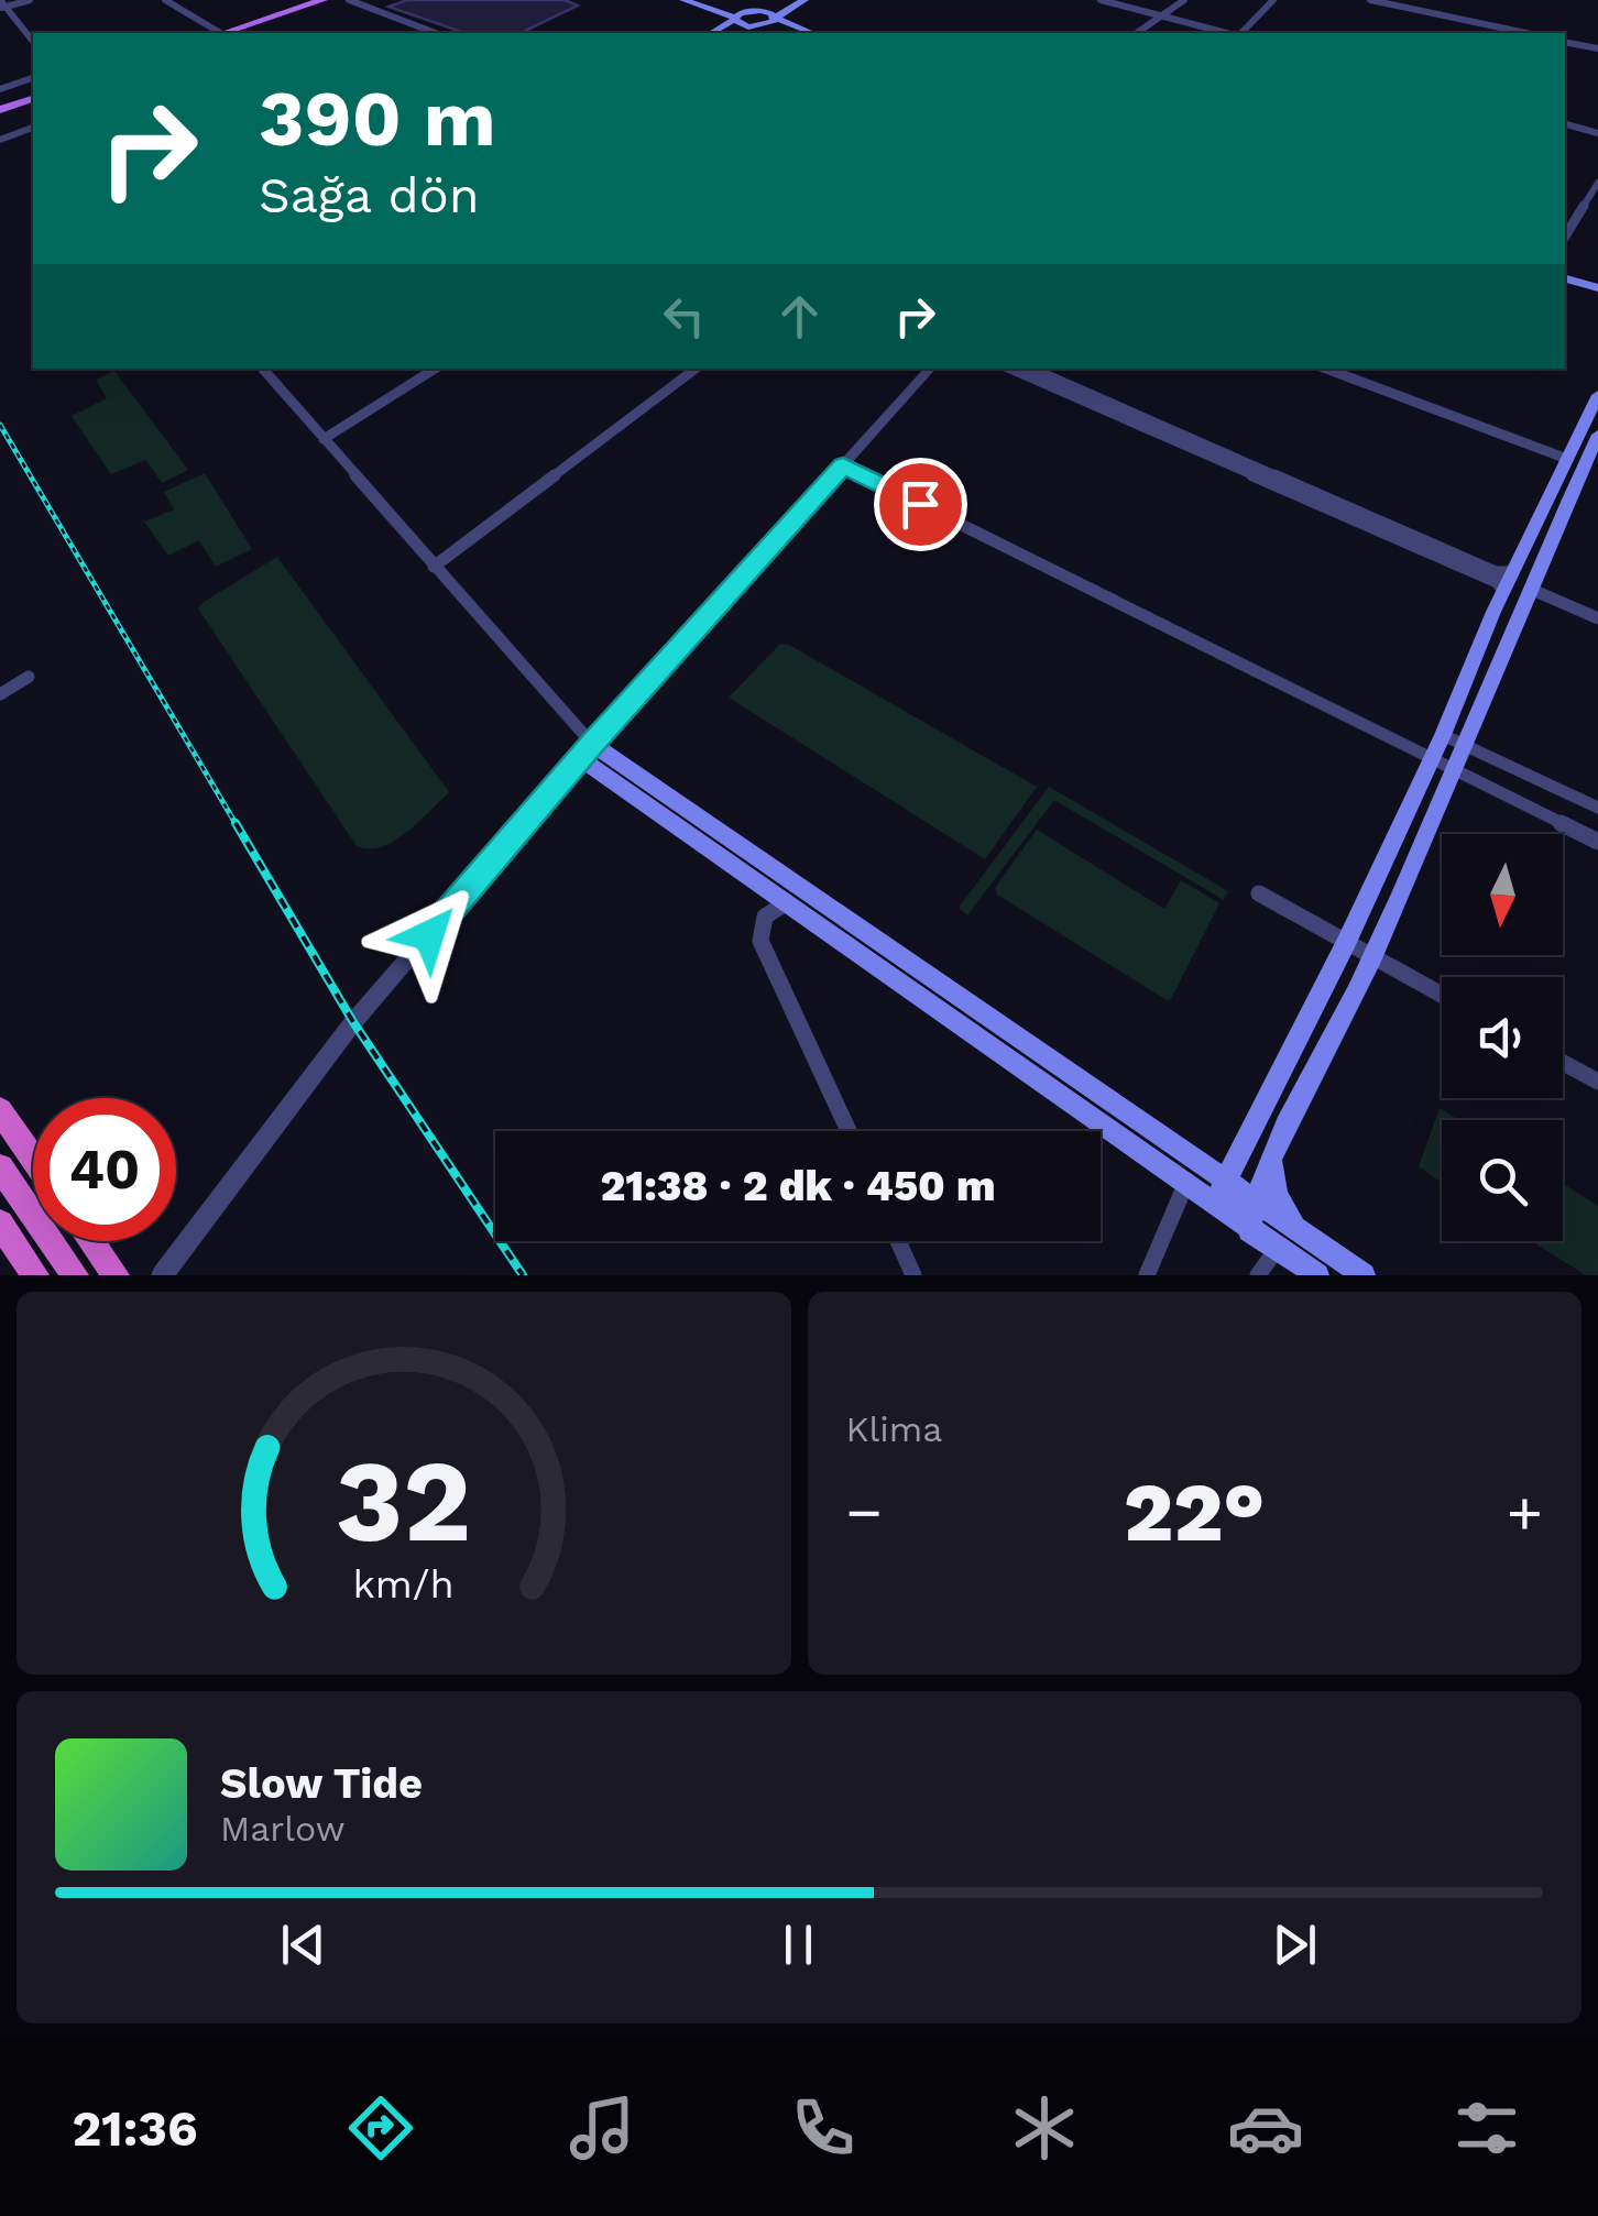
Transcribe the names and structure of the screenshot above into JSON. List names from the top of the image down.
{
  "north": "bottom",
  "page": {
    "turn": ["390 m", "Sağa dön"],
    "limit": "40",
    "trip": "21:38 · 2 dk · 450 m",
    "tile": "Klima",
    "heat": ["−", "22°", "+"],
    "song": ["Slow Tide", "Marlow"],
    "tabs": "21:36",
    "gauge": ["32", "km/h"]
  }
}
